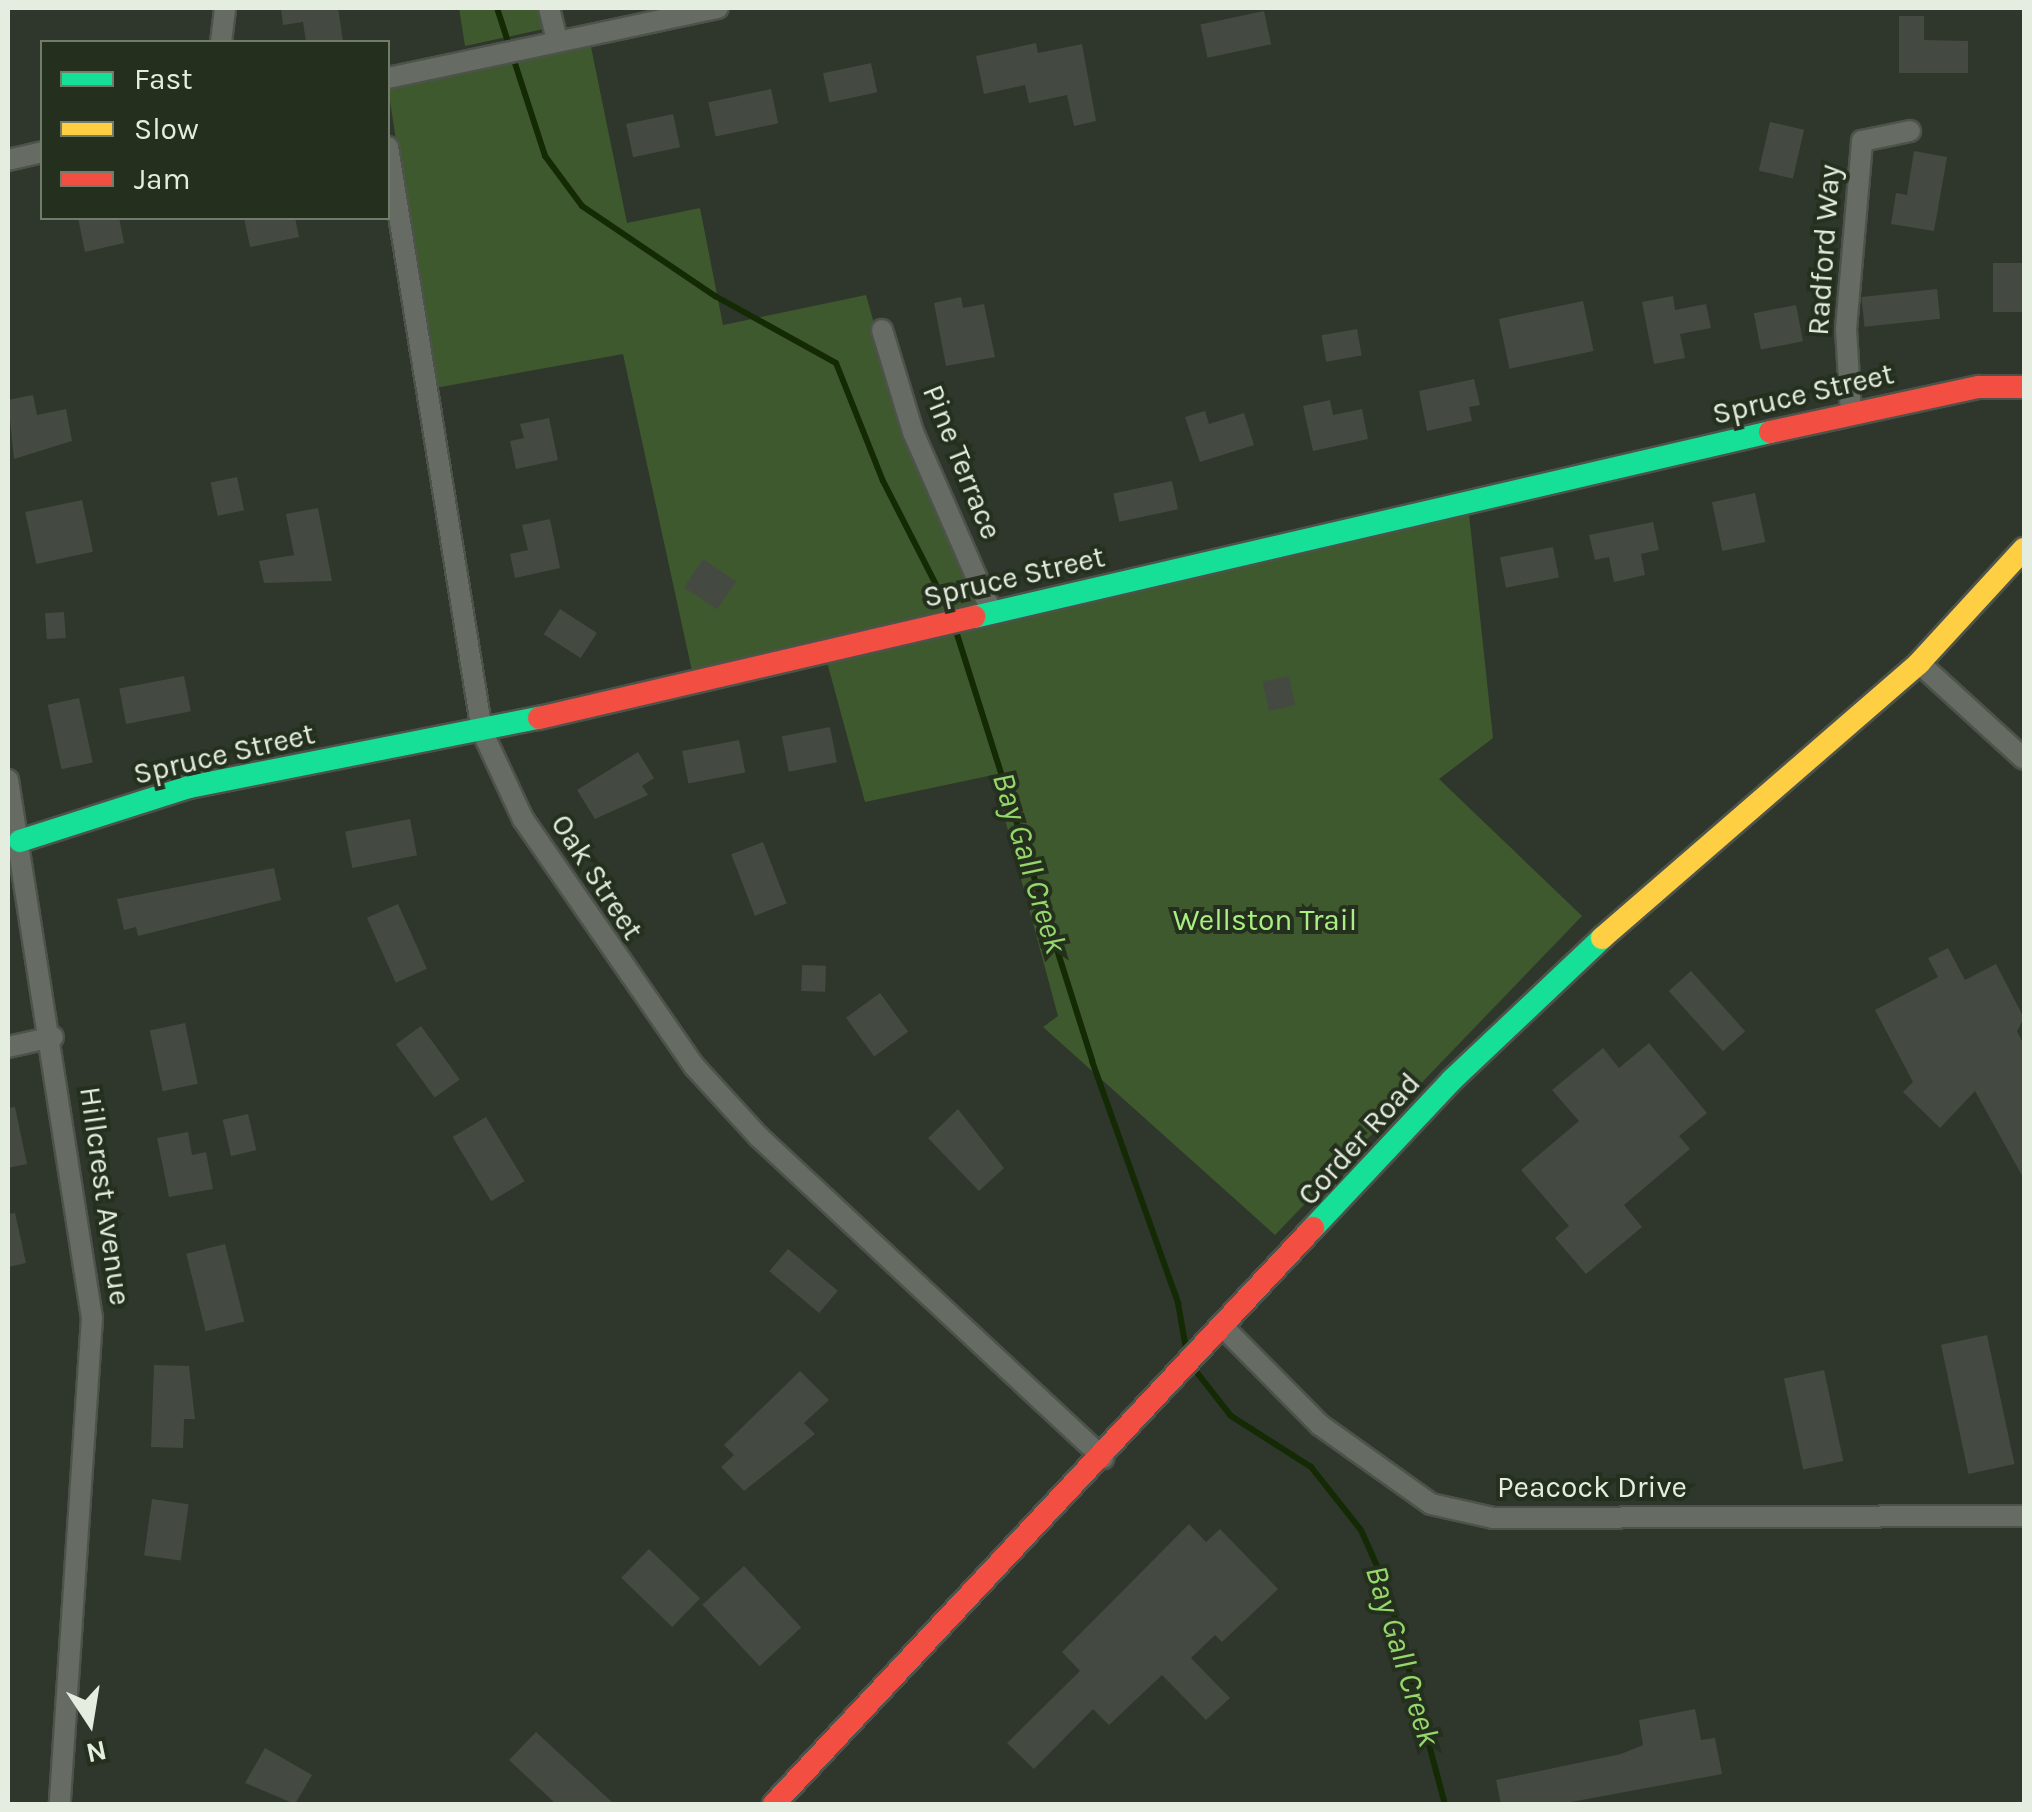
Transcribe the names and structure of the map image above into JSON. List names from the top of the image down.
{
  "streets": {
    "street": [
      "Radford Way",
      "Spruce Street",
      "Pine Terrace",
      "Oak Street",
      "Corder Road",
      "Hillcrest Avenue",
      "Peacock Drive"
    ]
  },
  "crossings": [
    ["Radford Way", "Spruce Street"],
    ["Spruce Street", "Pine Terrace"],
    ["Spruce Street", "Oak Street"],
    ["Spruce Street", "Hillcrest Avenue"],
    ["Oak Street", "Corder Road"],
    ["Corder Road", "Peacock Drive"]
  ],
  "water": ["Bay Gall Creek"],
  "parks": ["Wellston Trail"],
  "legend": ["Fast", "Slow", "Jam"],
  "north": "bottom"
}
